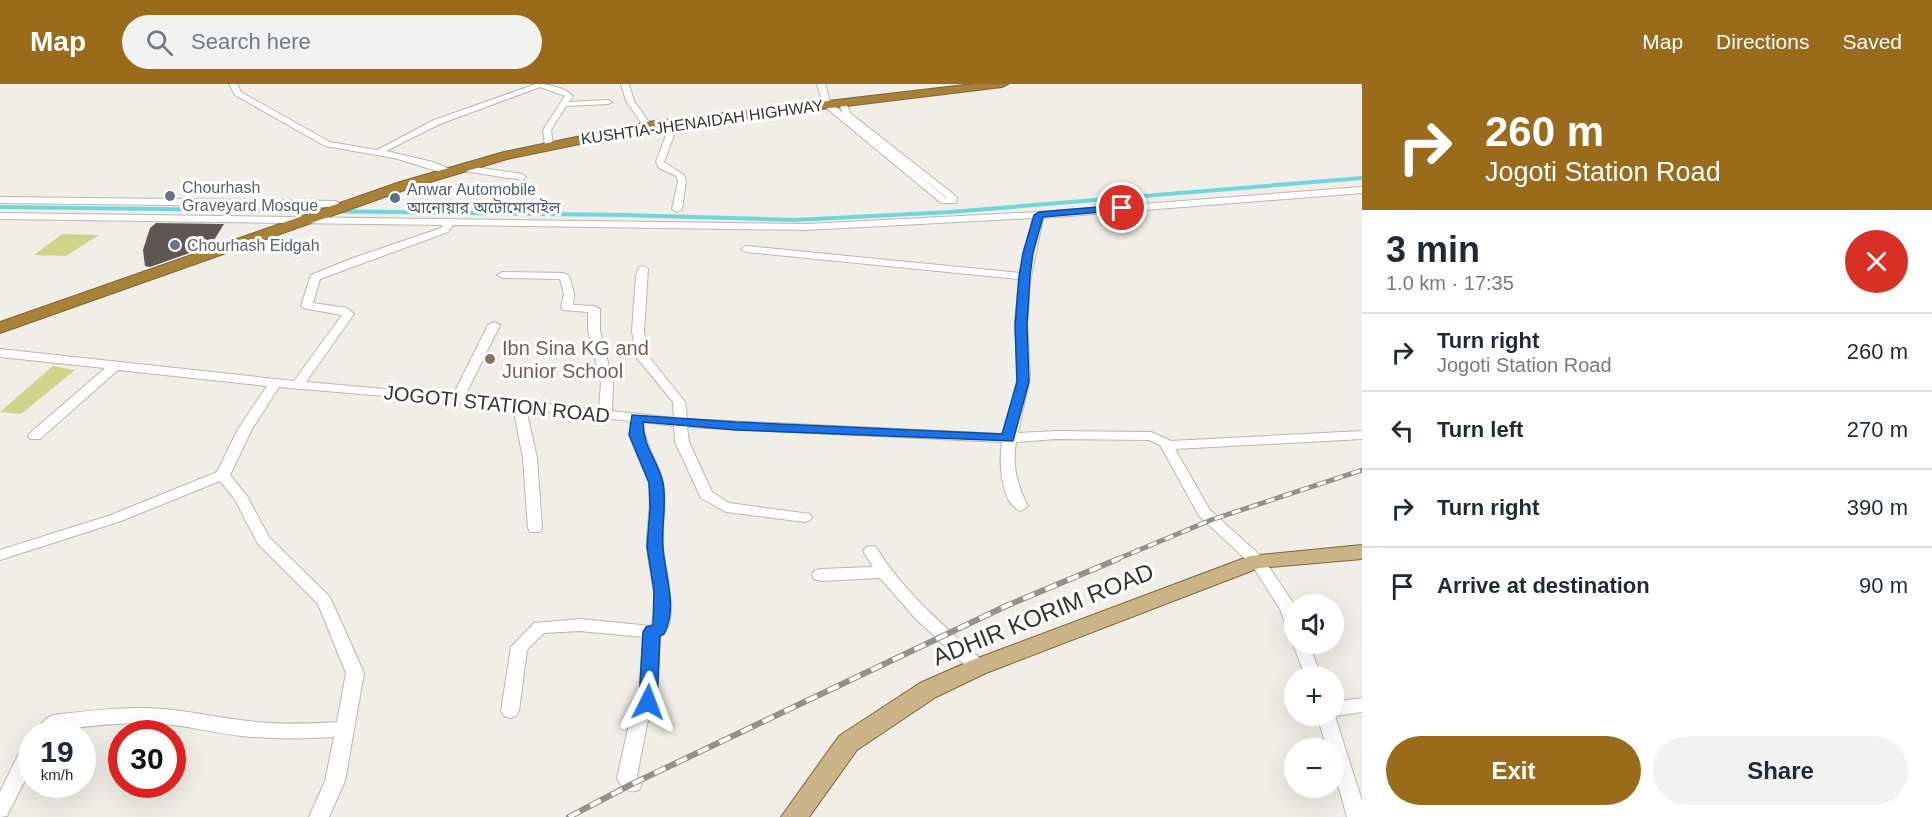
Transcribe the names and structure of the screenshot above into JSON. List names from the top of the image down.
{
  "streets": {
    "highway": ["KUSHTIA-JHENAIDAH HIGHWAY"],
    "main road": ["ADHIR KORIM ROAD"],
    "street": ["JOGOTI STATION ROAD"]
  },
  "places": [
    "Chourhash Graveyard Mosque",
    "Anwar Automobile আনোয়ার অটোমোবাইল",
    "Chourhash Eidgah",
    "Ibn Sina KG and Junior School"
  ],
  "page": {
    "header": "Map",
    "search": "Search here",
    "nav": ["Map", "Directions", "Saved"],
    "turn": ["260 m", "Jogoti Station Road"],
    "heading": ["3 min", "1.0 km · 17:35"],
    "list": [
      {
        "name": "Turn right",
        "note": "Jogoti Station Road",
        "value": "260 m"
      },
      {
        "name": "Turn left",
        "value": "270 m"
      },
      {
        "name": "Turn right",
        "value": "390 m"
      },
      {
        "name": "Arrive at destination",
        "value": "90 m"
      }
    ],
    "map_buttons": ["+", "−"],
    "speed": "19 km/h",
    "limit": "30",
    "buttons": ["Exit", "Share"]
  }
}
